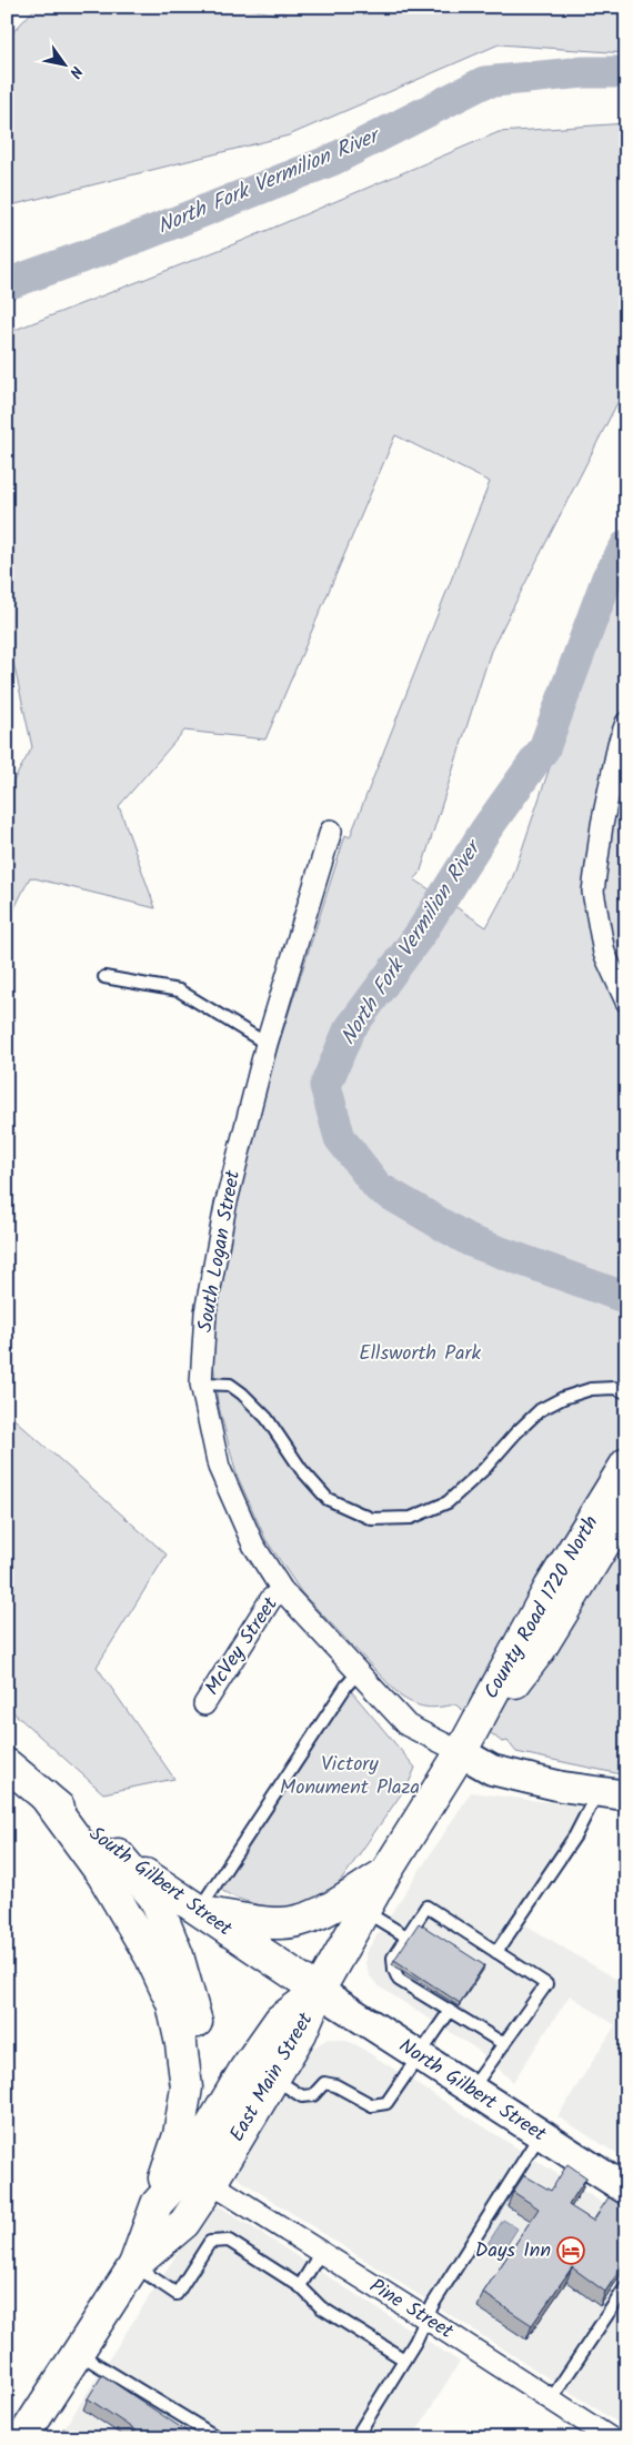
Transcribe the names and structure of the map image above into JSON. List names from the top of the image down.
{
  "streets": {
    "main road": [
      "County Road 1720 North",
      "South Gilbert Street",
      "East Main Street",
      "North Gilbert Street"
    ],
    "street": ["South Logan Street", "McVey Street", "Pine Street"]
  },
  "crossings": [
    ["South Logan Street", "County Road 1720 North"],
    ["South Logan Street", "McVey Street"],
    ["County Road 1720 North", "South Gilbert Street"],
    ["County Road 1720 North", "East Main Street"],
    ["County Road 1720 North", "North Gilbert Street"],
    ["South Gilbert Street", "East Main Street"],
    ["South Gilbert Street", "North Gilbert Street"],
    ["East Main Street", "North Gilbert Street"],
    ["East Main Street", "Pine Street"]
  ],
  "water": ["North Fork Vermilion River"],
  "parks": ["Ellsworth Park", "Victory Monument Plaza"],
  "places": {
    "hotel": ["Days Inn"]
  },
  "north": "bottom right"
}
